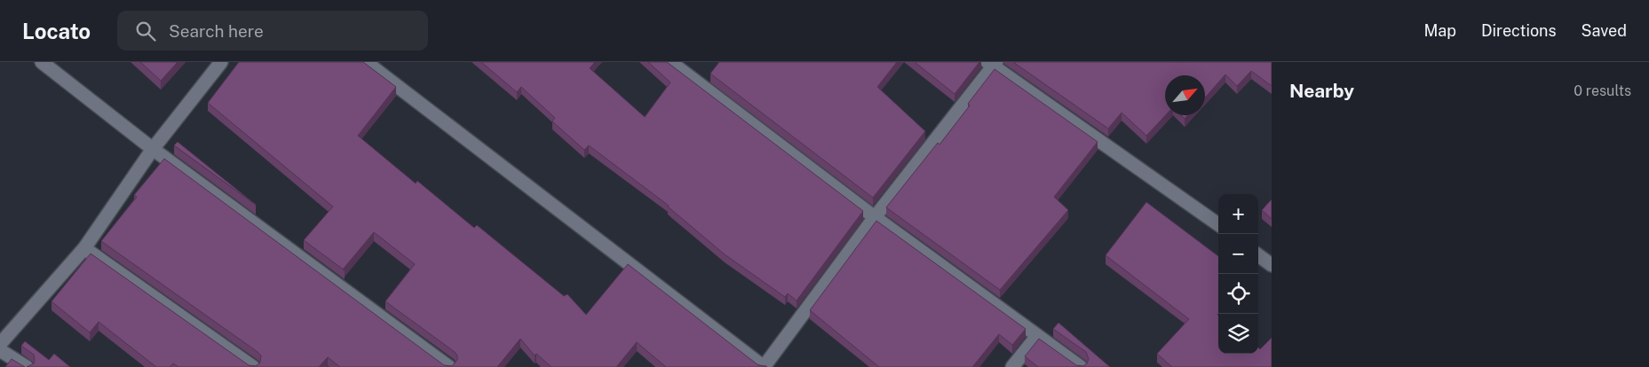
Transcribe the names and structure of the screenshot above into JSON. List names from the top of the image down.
{
  "north": "top right",
  "page": {
    "header": "Locato",
    "search": "Search here",
    "nav": ["Map", "Directions", "Saved"],
    "heading": ["Nearby", "0 results"],
    "map_buttons": ["+", "−"]
  }
}
